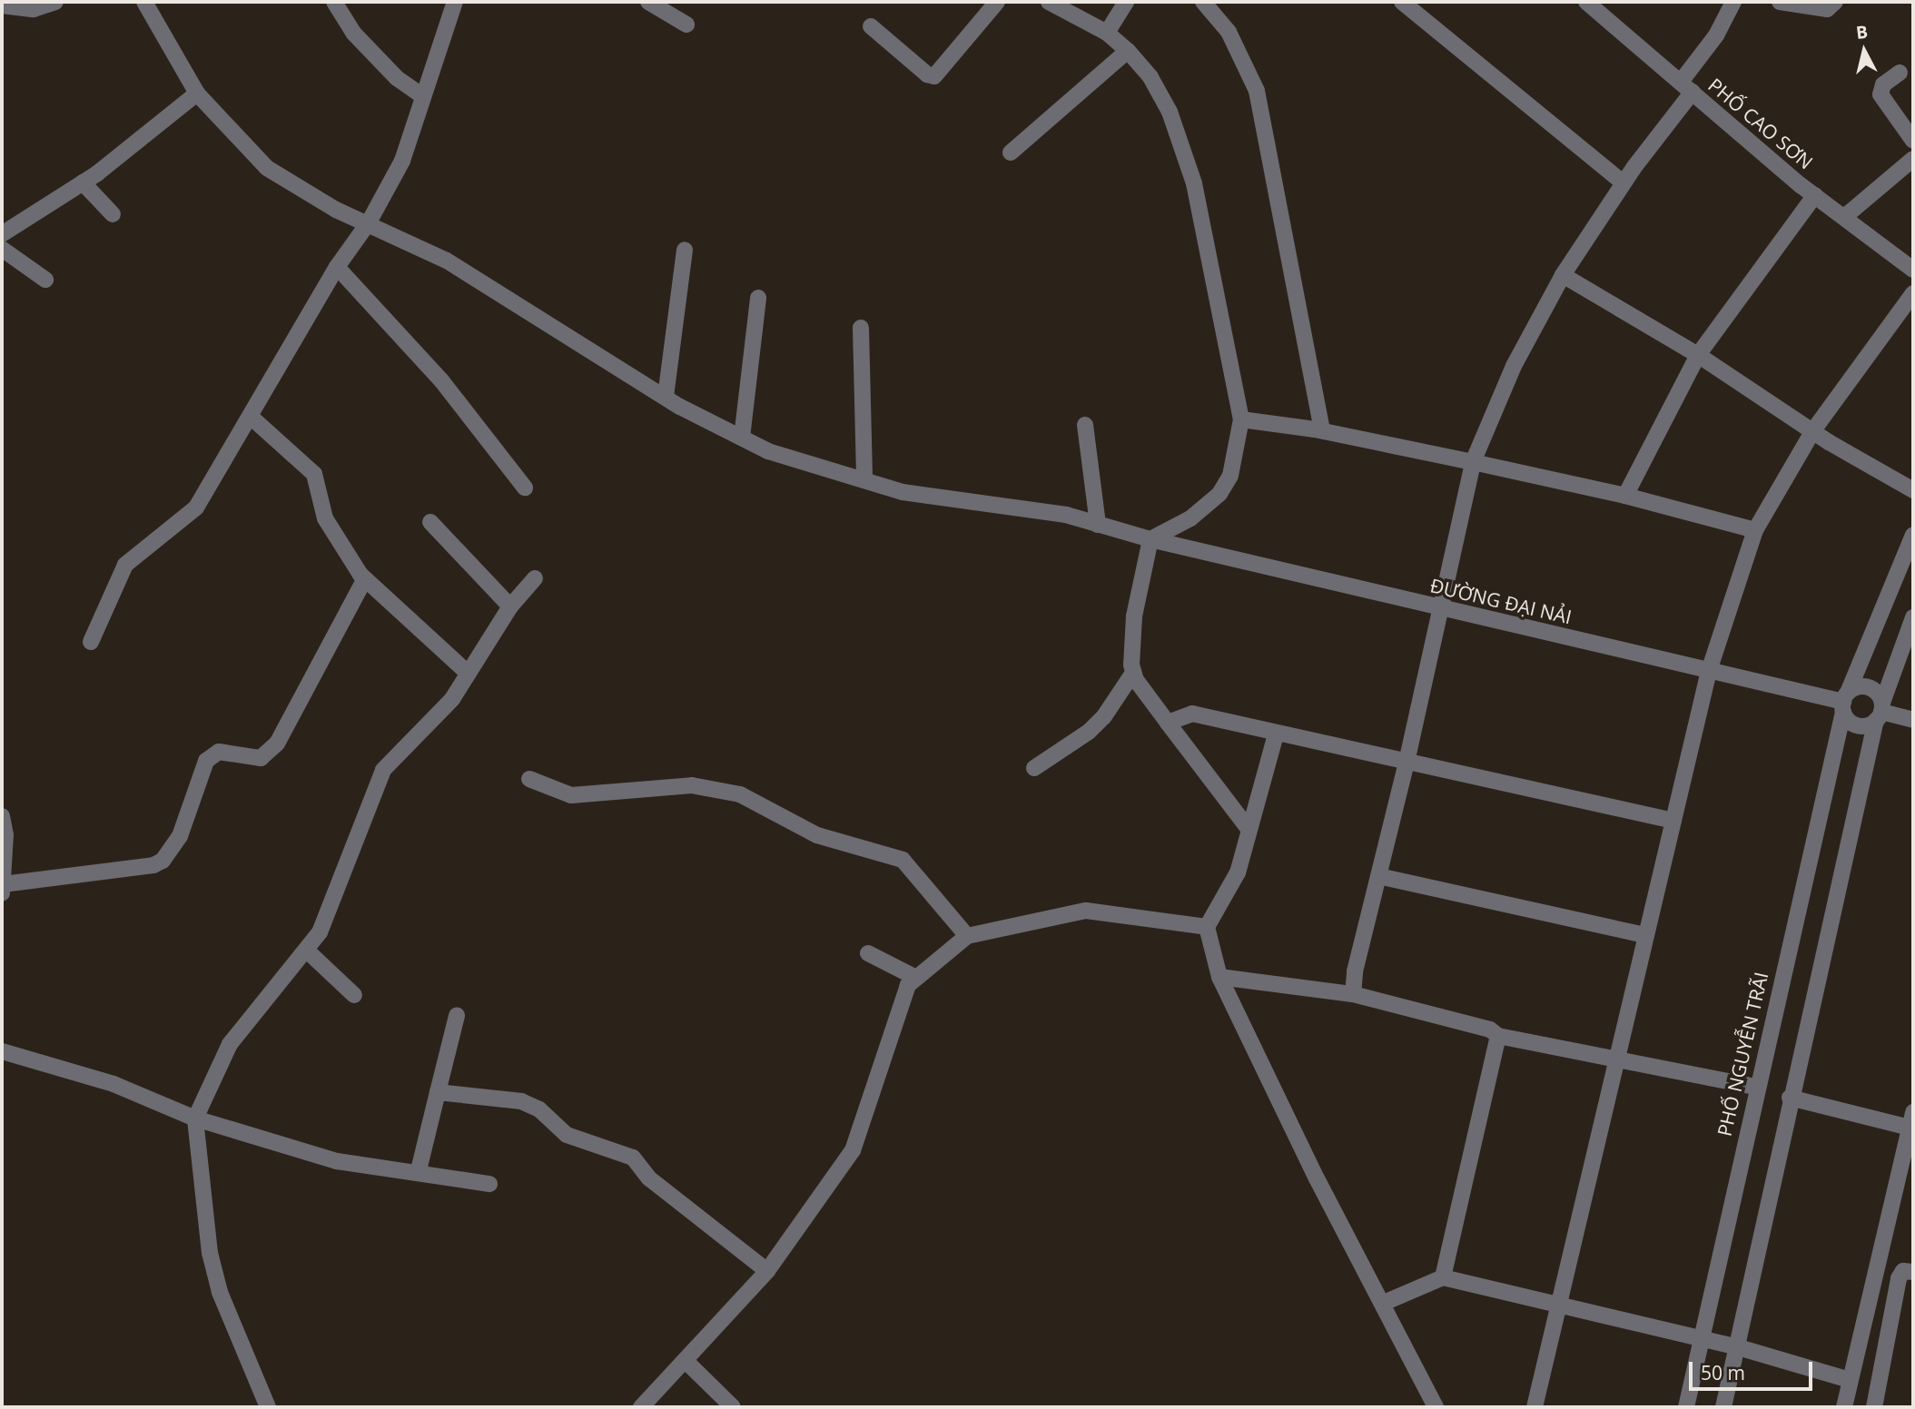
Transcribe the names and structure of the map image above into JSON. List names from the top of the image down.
{
  "streets": {
    "street": ["PHỐ CAO SƠN", "ĐƯỜNG ĐẠI NẢI", "PHỐ NGUYỄN TRÃI"]
  },
  "crossings": [
    ["ĐƯỜNG ĐẠI NẢI", "PHỐ NGUYỄN TRÃI"]
  ],
  "scale_bar": "50 m",
  "north": "top"
}
